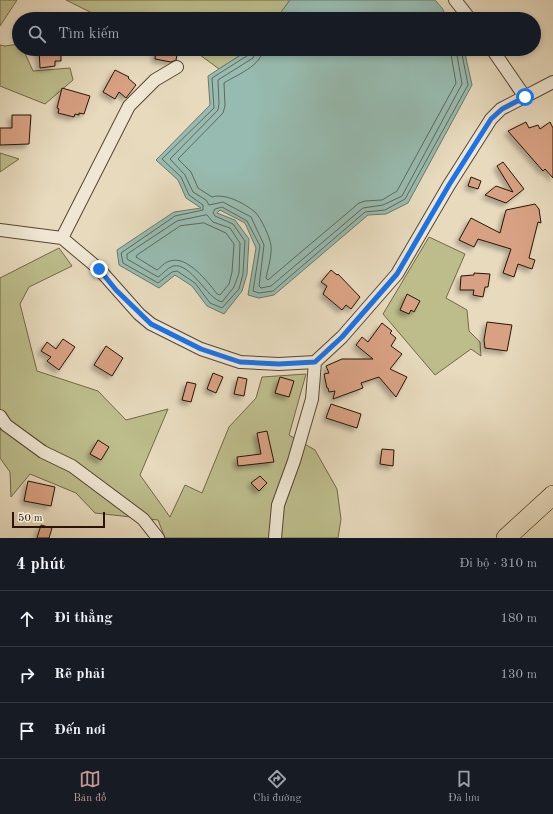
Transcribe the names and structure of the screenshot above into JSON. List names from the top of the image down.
{
  "scale_bar": "50 m",
  "page": {
    "search": "Tìm kiếm",
    "scale": "50 m",
    "heading": ["4 phút", "Đi bộ · 310 m"],
    "list": [
      ["Đi thẳng", "180 m"],
      ["Rẽ phải", "130 m"],
      "Đến nơi"
    ],
    "nav": ["Bản đồ", "Chỉ đường", "Đã lưu"]
  }
}
